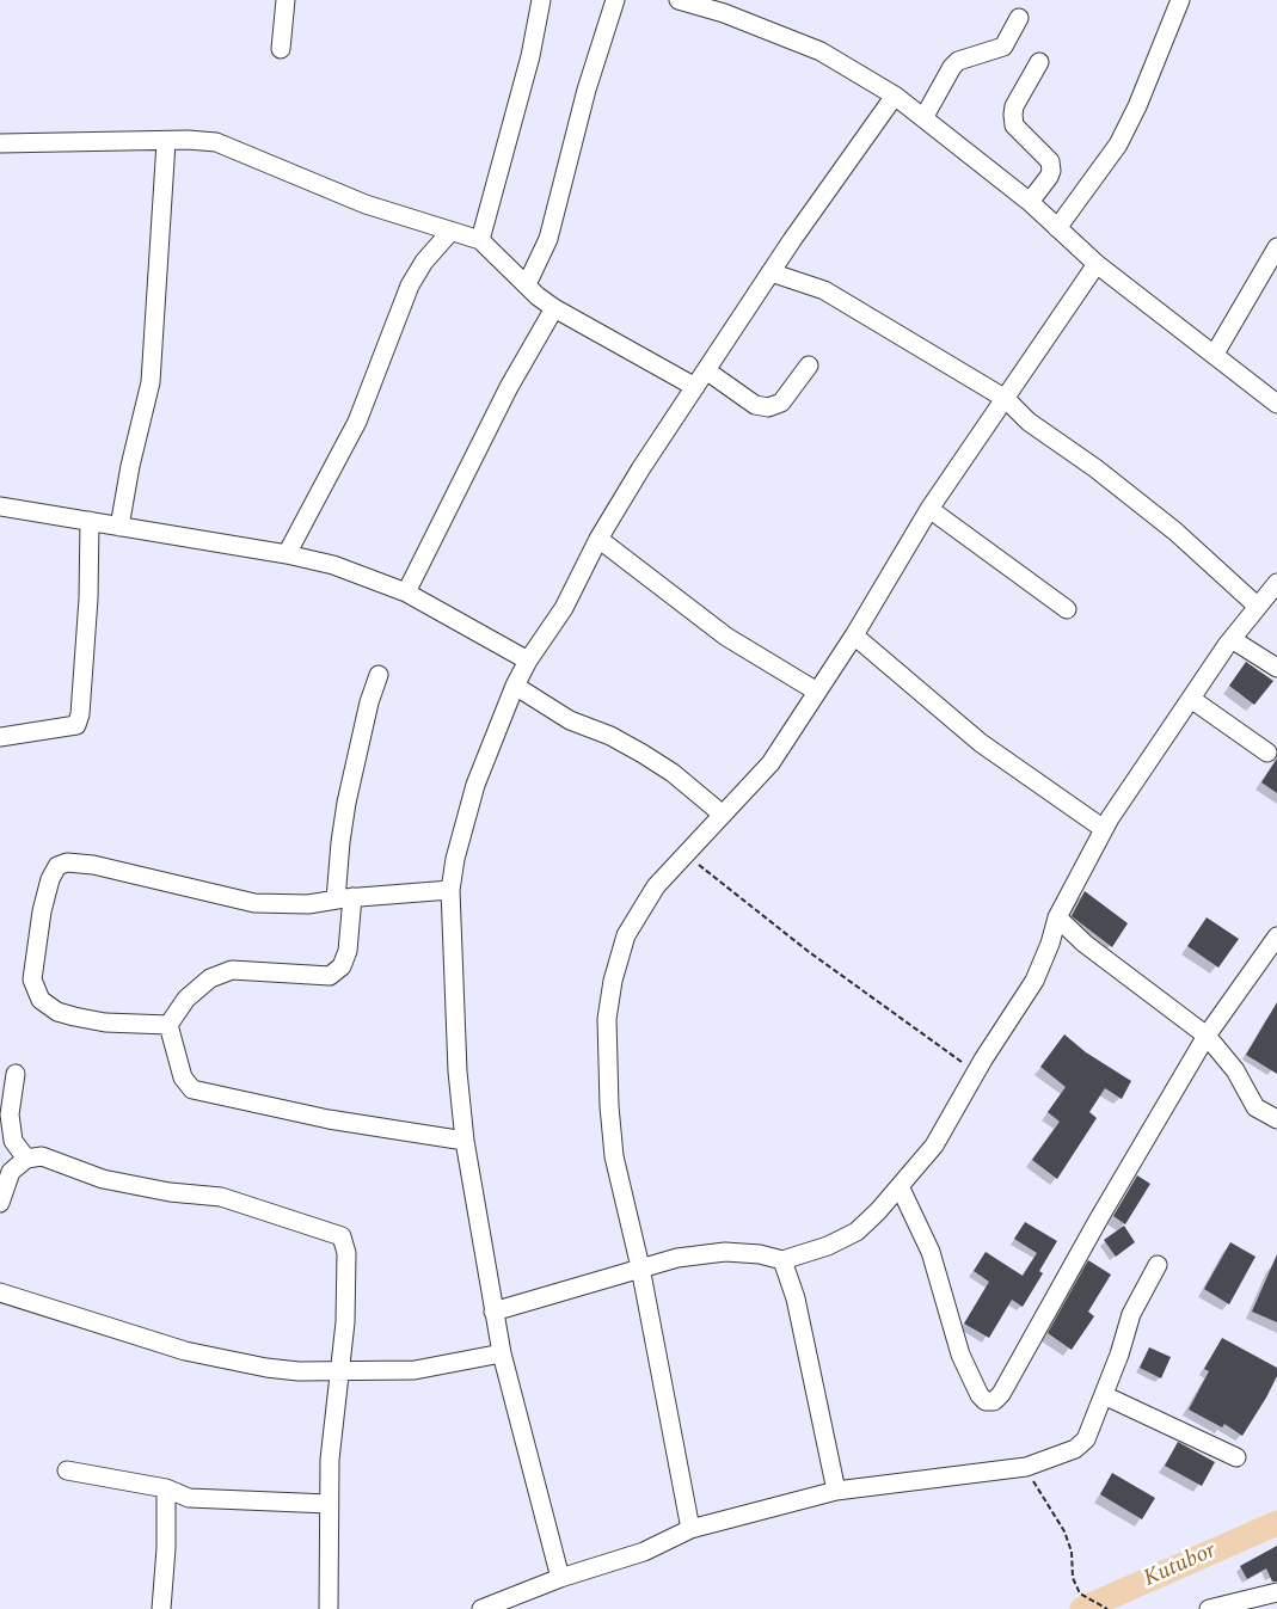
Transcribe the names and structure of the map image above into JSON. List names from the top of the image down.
{
  "water": ["Kutubor"]
}
